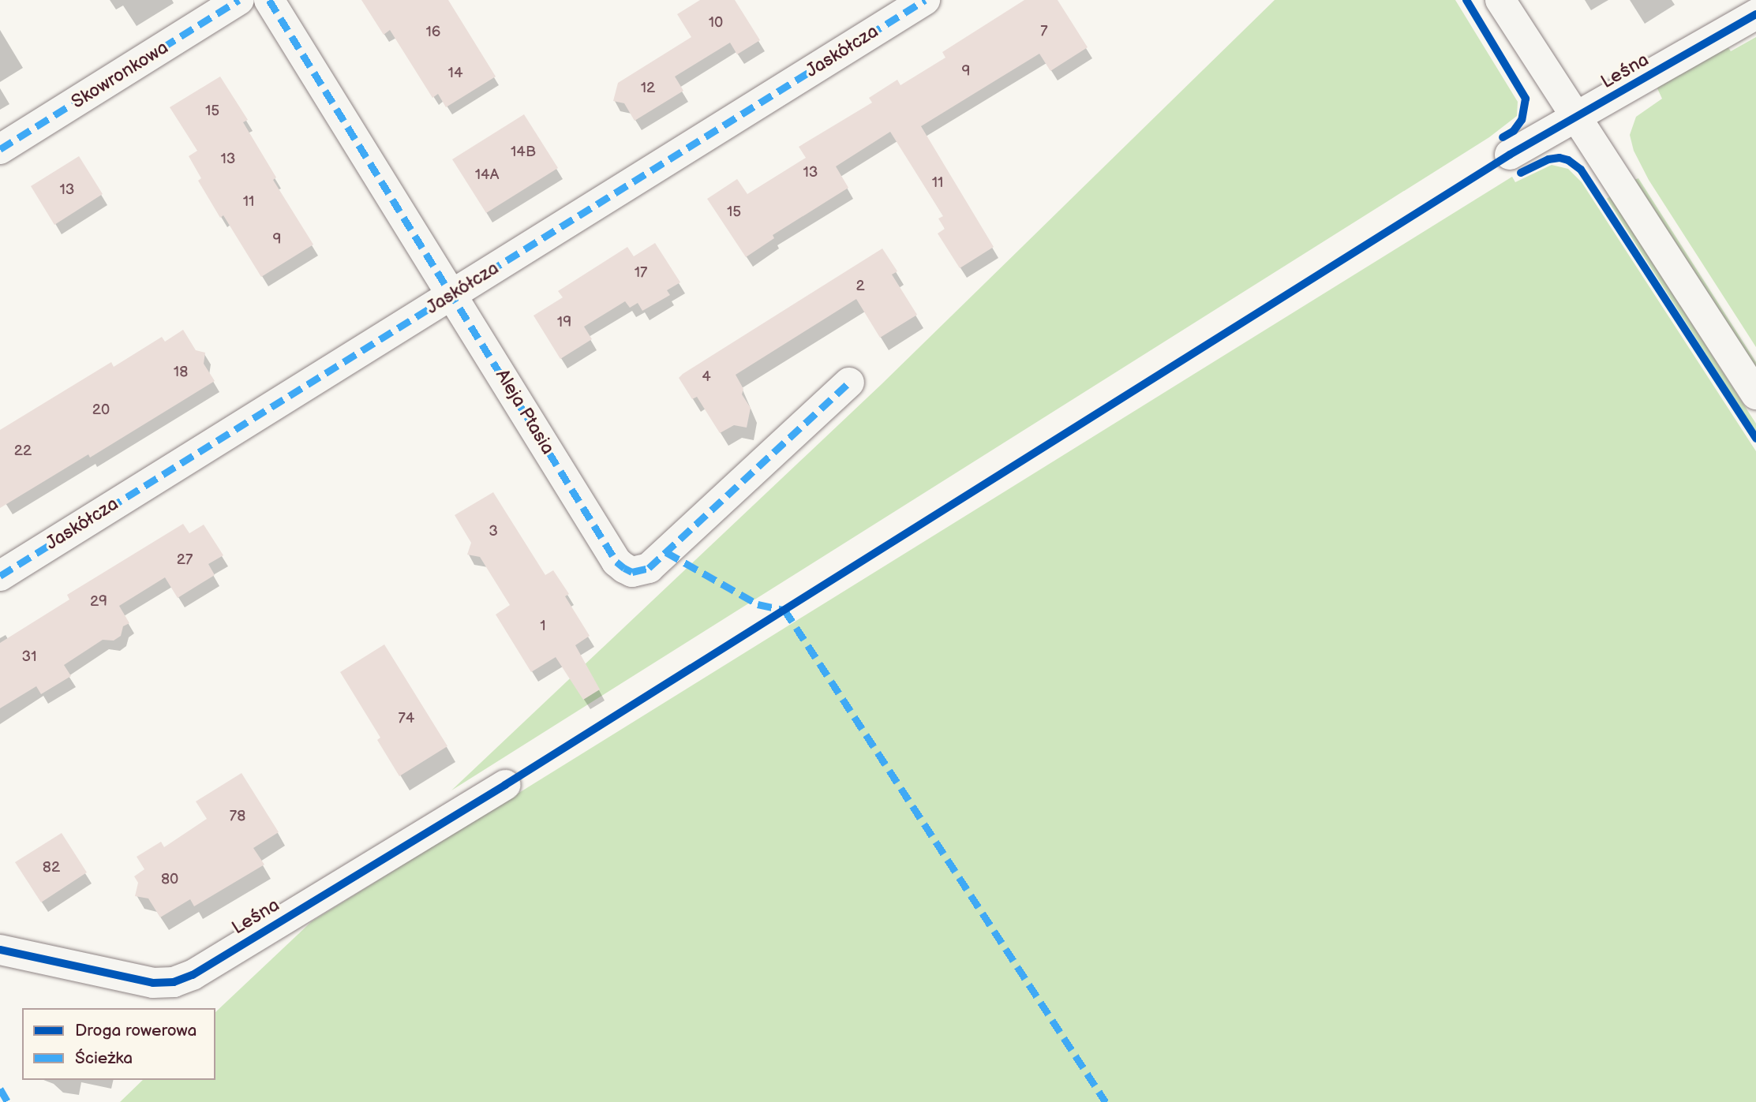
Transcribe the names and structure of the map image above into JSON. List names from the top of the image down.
{
  "streets": {
    "street": [
      "Jaskółcza",
      "Leśna",
      "Skowronkowa",
      "Aleja Ptasia"
    ]
  },
  "crossings": [
    ["Jaskółcza", "Aleja Ptasia"]
  ],
  "house_numbers": [
    "10",
    "7",
    "16",
    "9",
    "14",
    "12",
    "15",
    "14B",
    "13",
    "13",
    "14A",
    "11",
    "13",
    "11",
    "15",
    "9",
    "17",
    "2",
    "19",
    "18",
    "4",
    "20",
    "22",
    "3",
    "27",
    "29",
    "1",
    "31",
    "74",
    "78",
    "82",
    "80"
  ],
  "legend": ["Droga rowerowa", "Ścieżka"]
}
